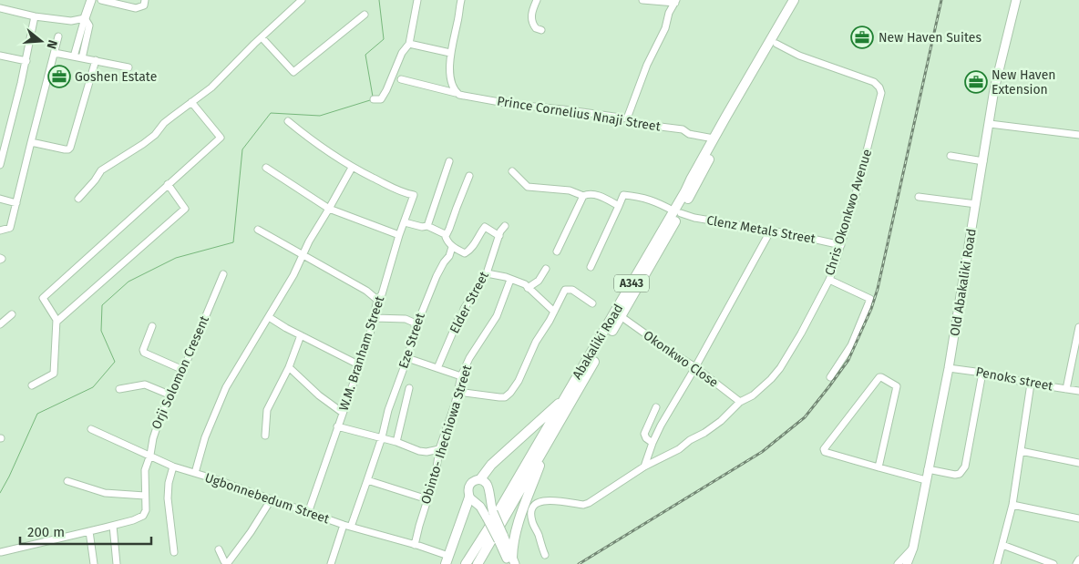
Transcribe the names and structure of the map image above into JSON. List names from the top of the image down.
{
  "streets": {
    "highway": ["A343", "Abakaliki Road"],
    "main road": ["Old Abakaliki Road"],
    "street": [
      "Prince Cornelius Nnaji Street",
      "Chris Okonkwo Avenue",
      "Clenz Metals Street",
      "Elder Street",
      "Eze Street",
      "W.M. Branham Street",
      "Okonkwo Close",
      "Orji Solomon Cresent",
      "Penoks street",
      "Obinto- Ihechiowa Street",
      "Ugbonnebedum Street"
    ]
  },
  "crossings": [
    ["Prince Cornelius Nnaji Street", "Abakaliki Road"],
    ["Chris Okonkwo Avenue", "Clenz Metals Street"],
    ["Chris Okonkwo Avenue", "Abakaliki Road"],
    ["Chris Okonkwo Avenue", "Okonkwo Close"],
    ["Clenz Metals Street", "Abakaliki Road"],
    ["Old Abakaliki Road", "Penoks street"],
    ["Eze Street", "Ugbonnebedum Street"],
    ["Abakaliki Road", "Okonkwo Close"],
    ["W.M. Branham Street", "Ugbonnebedum Street"],
    ["Orji Solomon Cresent", "Ugbonnebedum Street"],
    ["Obinto- Ihechiowa Street", "Ugbonnebedum Street"]
  ],
  "places": {
    "office": ["New Haven Suites", "Goshen Estate", "New Haven Extension"]
  },
  "scale_bar": "200 m",
  "north": "right"
}
